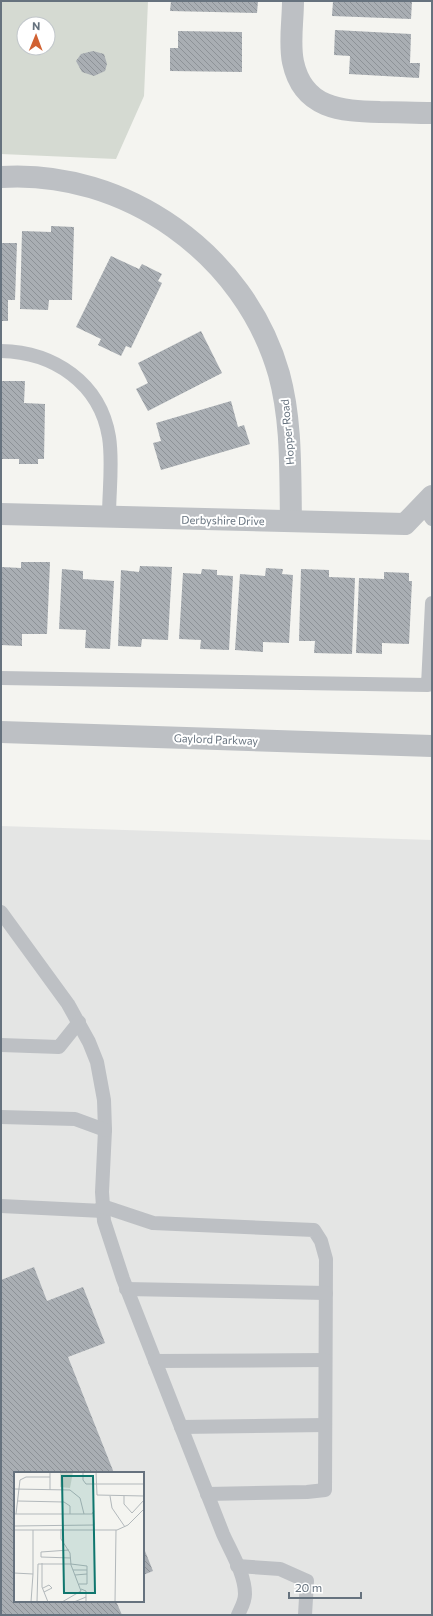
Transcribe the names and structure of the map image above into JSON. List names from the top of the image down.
{
  "streets": {
    "street": ["Hopper Road", "Derbyshire Drive", "Gaylord Parkway"]
  },
  "crossings": [
    ["Hopper Road", "Derbyshire Drive"]
  ],
  "scale_bar": "20 m",
  "north": "top"
}
